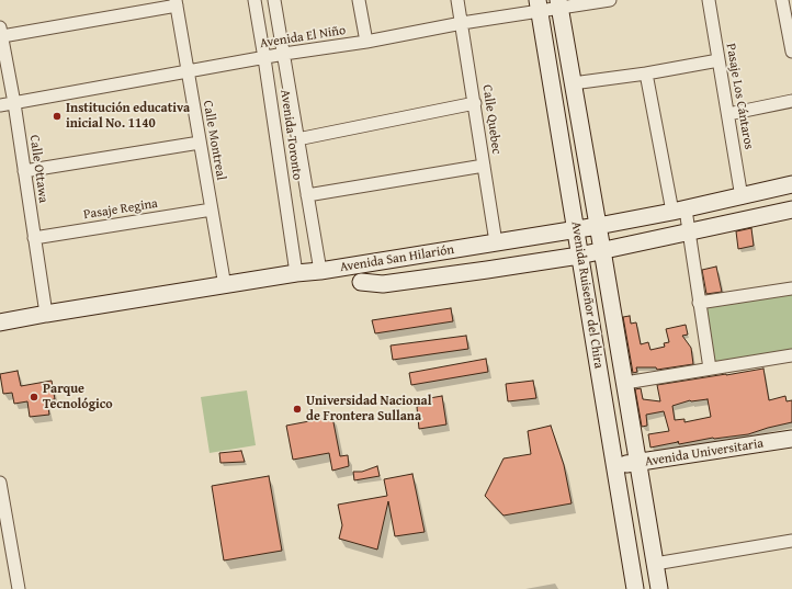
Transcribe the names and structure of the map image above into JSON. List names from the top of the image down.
{
  "streets": {
    "street": [
      "Avenida El Niño",
      "Pasaje Los Cántaros",
      "Calle Quebec",
      "Avenida Toronto",
      "Calle Montreal",
      "Calle Ottawa",
      "Pasaje Regina",
      "Avenida San Hilarión",
      "Avenida Ruiseñor del Chira",
      "Avenida Universitaria"
    ]
  },
  "crossings": [
    ["Avenida El Niño", "Calle Quebec"],
    ["Avenida El Niño", "Avenida Toronto"],
    ["Avenida El Niño", "Calle Montreal"],
    ["Avenida El Niño", "Calle Ottawa"],
    ["Avenida El Niño", "Avenida Ruiseñor del Chira"],
    ["Pasaje Los Cántaros", "Avenida San Hilarión"],
    ["Calle Quebec", "Avenida San Hilarión"],
    ["Avenida Toronto", "Avenida San Hilarión"],
    ["Calle Montreal", "Pasaje Regina"],
    ["Calle Montreal", "Avenida San Hilarión"],
    ["Calle Ottawa", "Pasaje Regina"],
    ["Calle Ottawa", "Avenida San Hilarión"],
    ["Avenida San Hilarión", "Avenida Ruiseñor del Chira"],
    ["Avenida Ruiseñor del Chira", "Avenida Universitaria"]
  ],
  "places": ["Institución educativa inicial No. 1140", "Parque Tecnológico", "Universidad Nacional de Frontera Sullana"]
}
